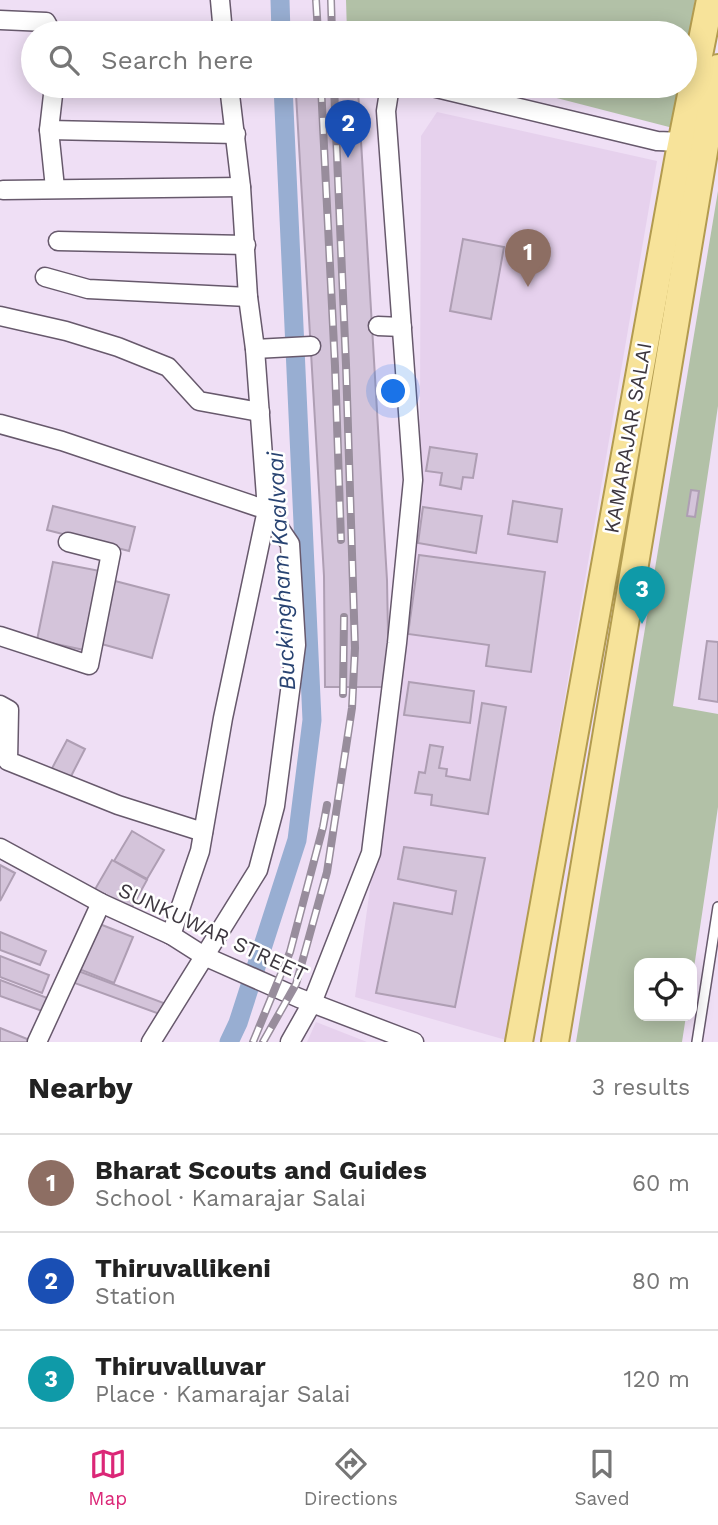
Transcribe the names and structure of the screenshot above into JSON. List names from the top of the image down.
{
  "streets": {
    "main road": ["KAMARAJAR SALAI"],
    "street": ["SUNKUWAR STREET"]
  },
  "water": ["Buckingham Kaalvaai"],
  "page": {
    "search": "Search here",
    "pins": ["2", "1", "3"],
    "heading": ["Nearby", "3 results"],
    "list": [
      {
        "mark": "1",
        "name": "Bharat Scouts and Guides",
        "note": "School · Kamarajar Salai",
        "value": "60 m"
      },
      {
        "mark": "2",
        "name": "Thiruvallikeni",
        "note": "Station",
        "value": "80 m"
      },
      {
        "mark": "3",
        "name": "Thiruvalluvar",
        "note": "Place · Kamarajar Salai",
        "value": "120 m"
      }
    ],
    "nav": ["Map", "Directions", "Saved"]
  }
}
